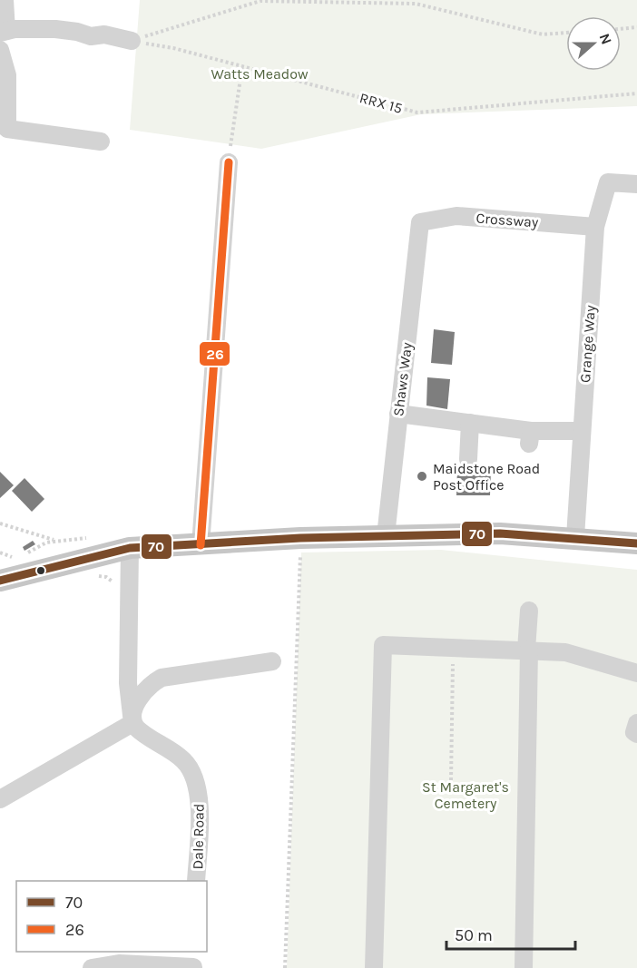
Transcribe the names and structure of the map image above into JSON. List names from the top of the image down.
{
  "streets": {
    "street": [
      "Crossway",
      "Grange Way",
      "Shaws Way",
      "Dale Road"
    ],
    "path": ["RRX 15"]
  },
  "crossings": [
    ["Crossway", "Grange Way"],
    ["Crossway", "Shaws Way"]
  ],
  "parks": ["Watts Meadow", "St Margaret's Cemetery"],
  "places": ["Maidstone Road Post Office"],
  "lines": ["transit line 26", "transit line 70"],
  "legend": ["70", "26"],
  "scale_bar": "50 m",
  "north": "right"
}
